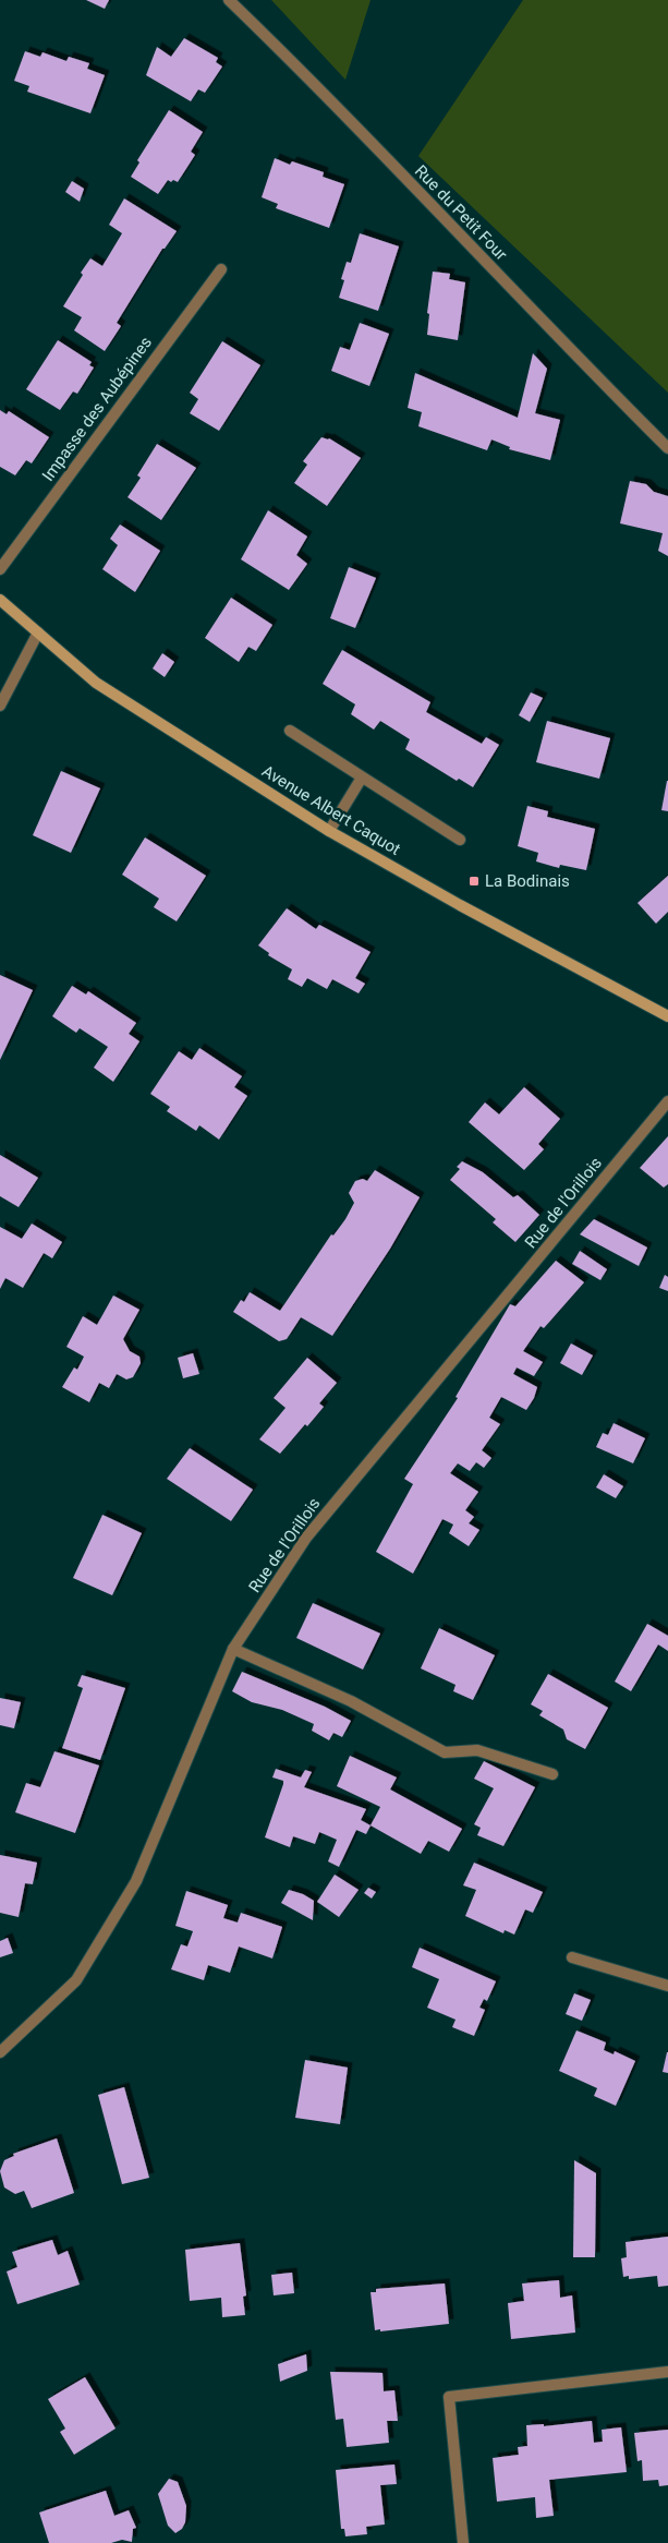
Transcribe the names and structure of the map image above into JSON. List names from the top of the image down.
{
  "streets": {
    "main road": ["Avenue Albert Caquot"],
    "street": ["Rue du Petit Four", "Impasse des Aubépines", "Rue de l'Orillois"]
  },
  "places": {
    "transit": ["La Bodinais"]
  }
}
